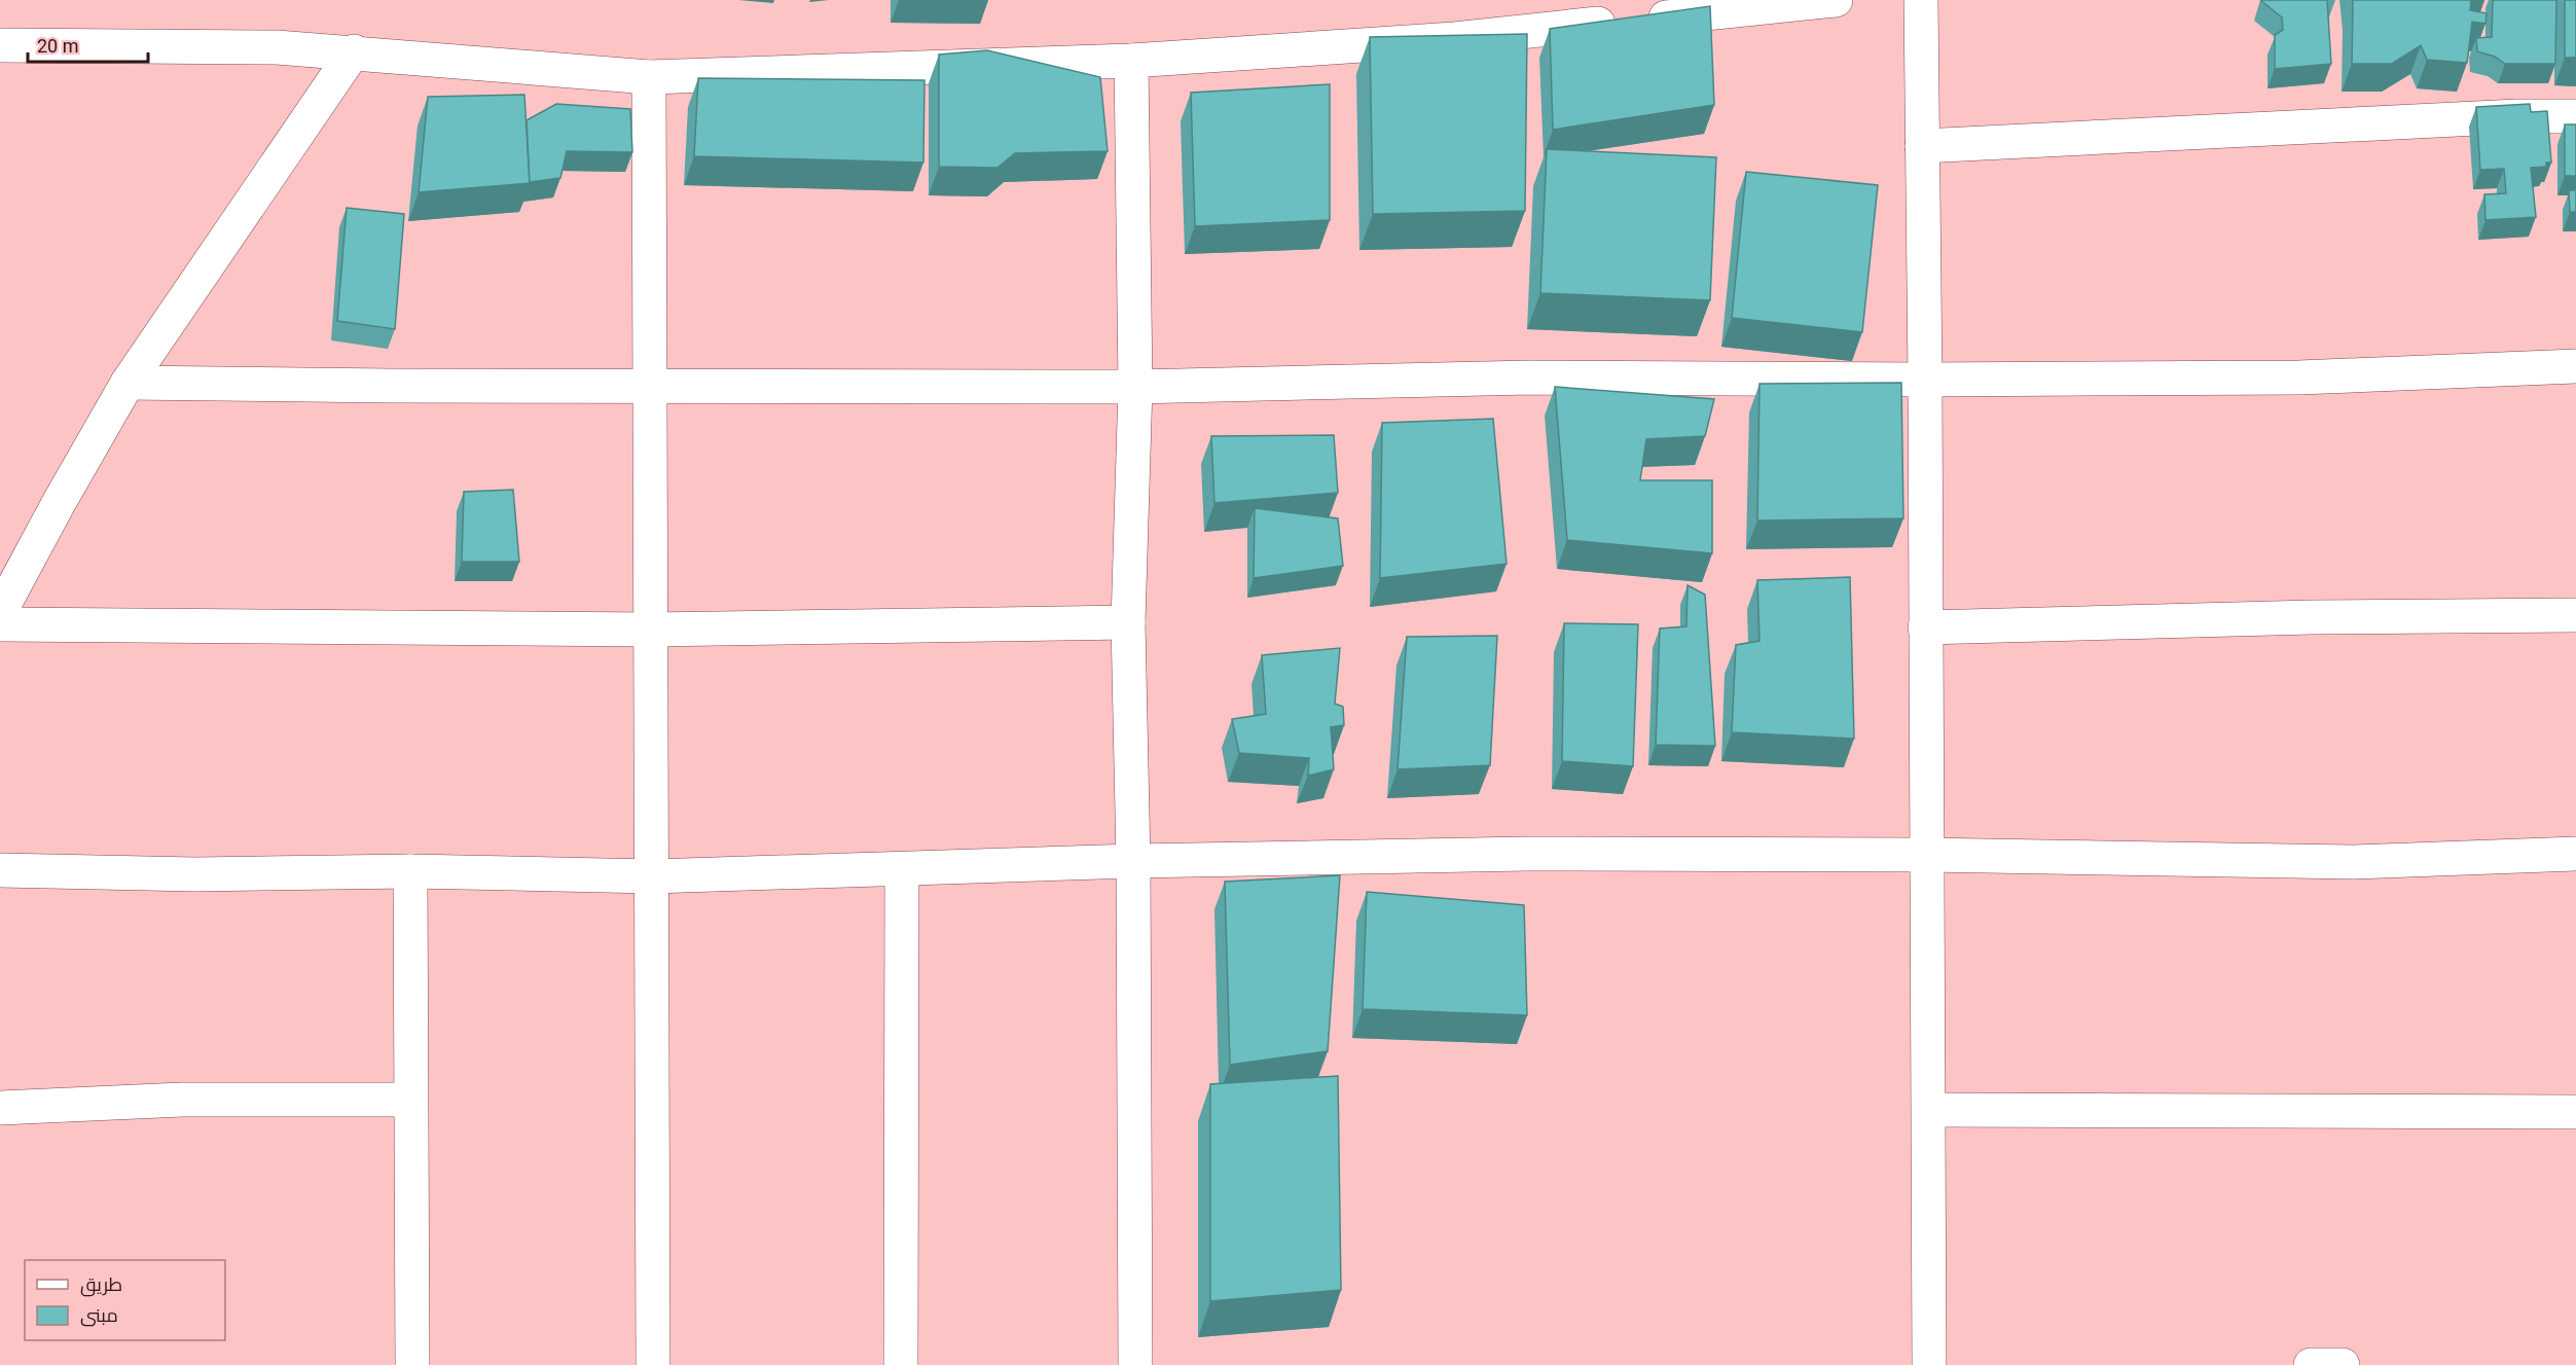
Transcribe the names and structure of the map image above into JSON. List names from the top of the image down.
{
  "legend": ["طريق", "مبنى"],
  "scale_bar": "20 m"
}
